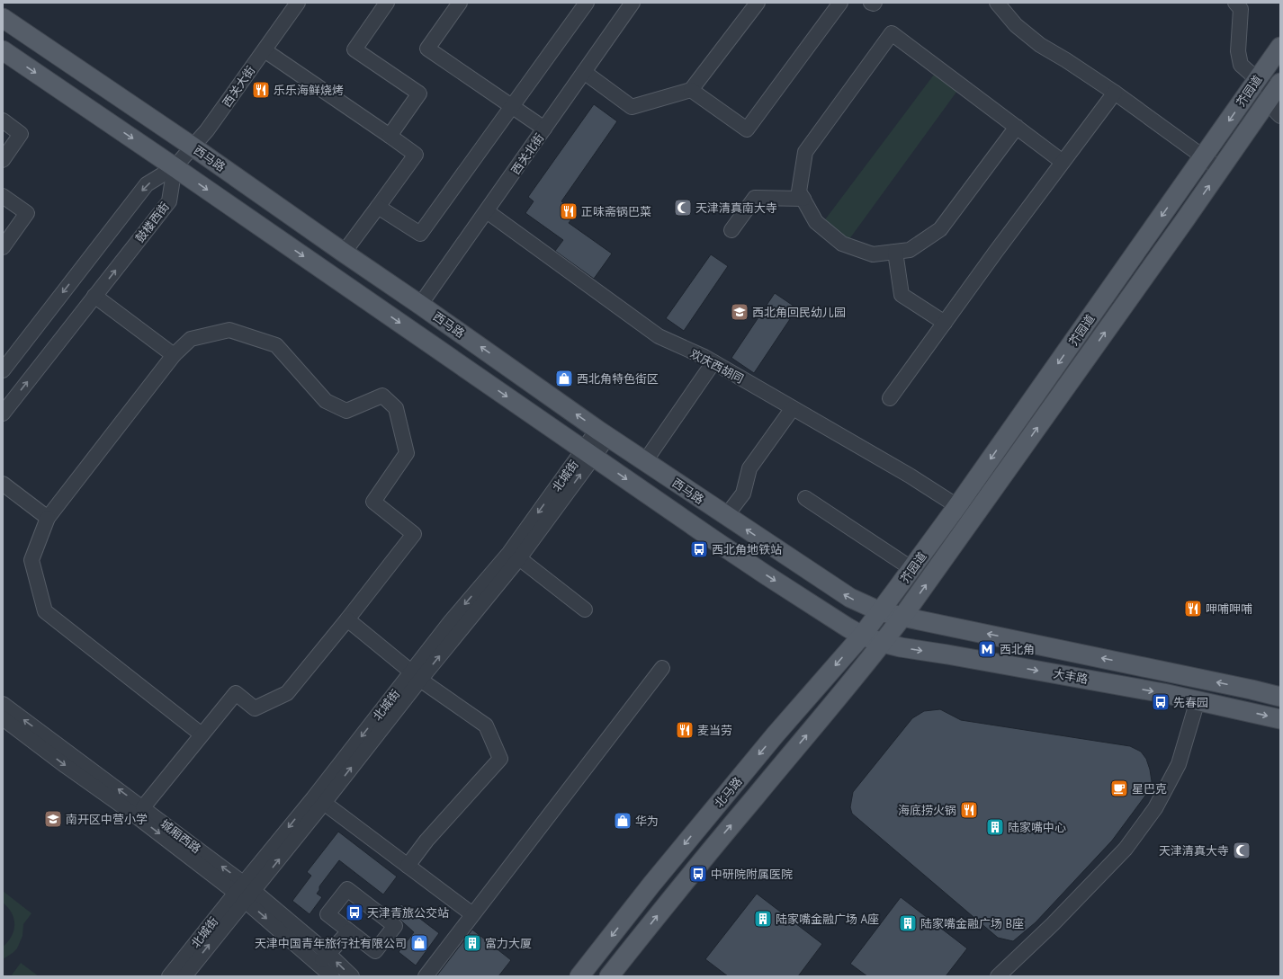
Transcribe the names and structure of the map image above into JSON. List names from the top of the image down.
{
  "streets": {
    "main road": [
      "芥园道",
      "西马路",
      "大丰路",
      "北马路"
    ],
    "street": [
      "西关大街",
      "西关北街",
      "鼓楼西街",
      "欢庆西胡同",
      "北城街",
      "城厢西路"
    ]
  },
  "crossings": [
    ["西关大街", "西马路"],
    ["西关大街", "鼓楼西街"],
    ["芥园道", "西马路"],
    ["芥园道", "欢庆西胡同"],
    ["芥园道", "大丰路"],
    ["芥园道", "北马路"],
    ["西关北街", "西马路"],
    ["西关北街", "欢庆西胡同"],
    ["西马路", "北城街"],
    ["西马路", "大丰路"],
    ["西马路", "北马路"],
    ["北城街", "城厢西路"],
    ["大丰路", "北马路"]
  ],
  "places": {
    "restaurant": [
      "乐乐海鲜烧烤",
      "正味斋锅巴菜",
      "呷哺呷哺",
      "麦当劳",
      "海底捞火锅"
    ],
    "mosque": ["天津清真南大寺", "天津清真大寺"],
    "school or university": ["西北角回民幼儿园", "南开区中营小学"],
    "shop": ["西北角特色街区", "华为", "天津中国青年旅行社有限公司"],
    "bus stop": [
      "西北角地铁站",
      "先春园",
      "中研院附属医院",
      "天津青旅公交站"
    ],
    "metro station": ["西北角"],
    "cafe": ["星巴克"],
    "building": [
      "陆家嘴中心",
      "陆家嘴金融广场 A座",
      "陆家嘴金融广场 B座",
      "富力大厦"
    ]
  }
}
